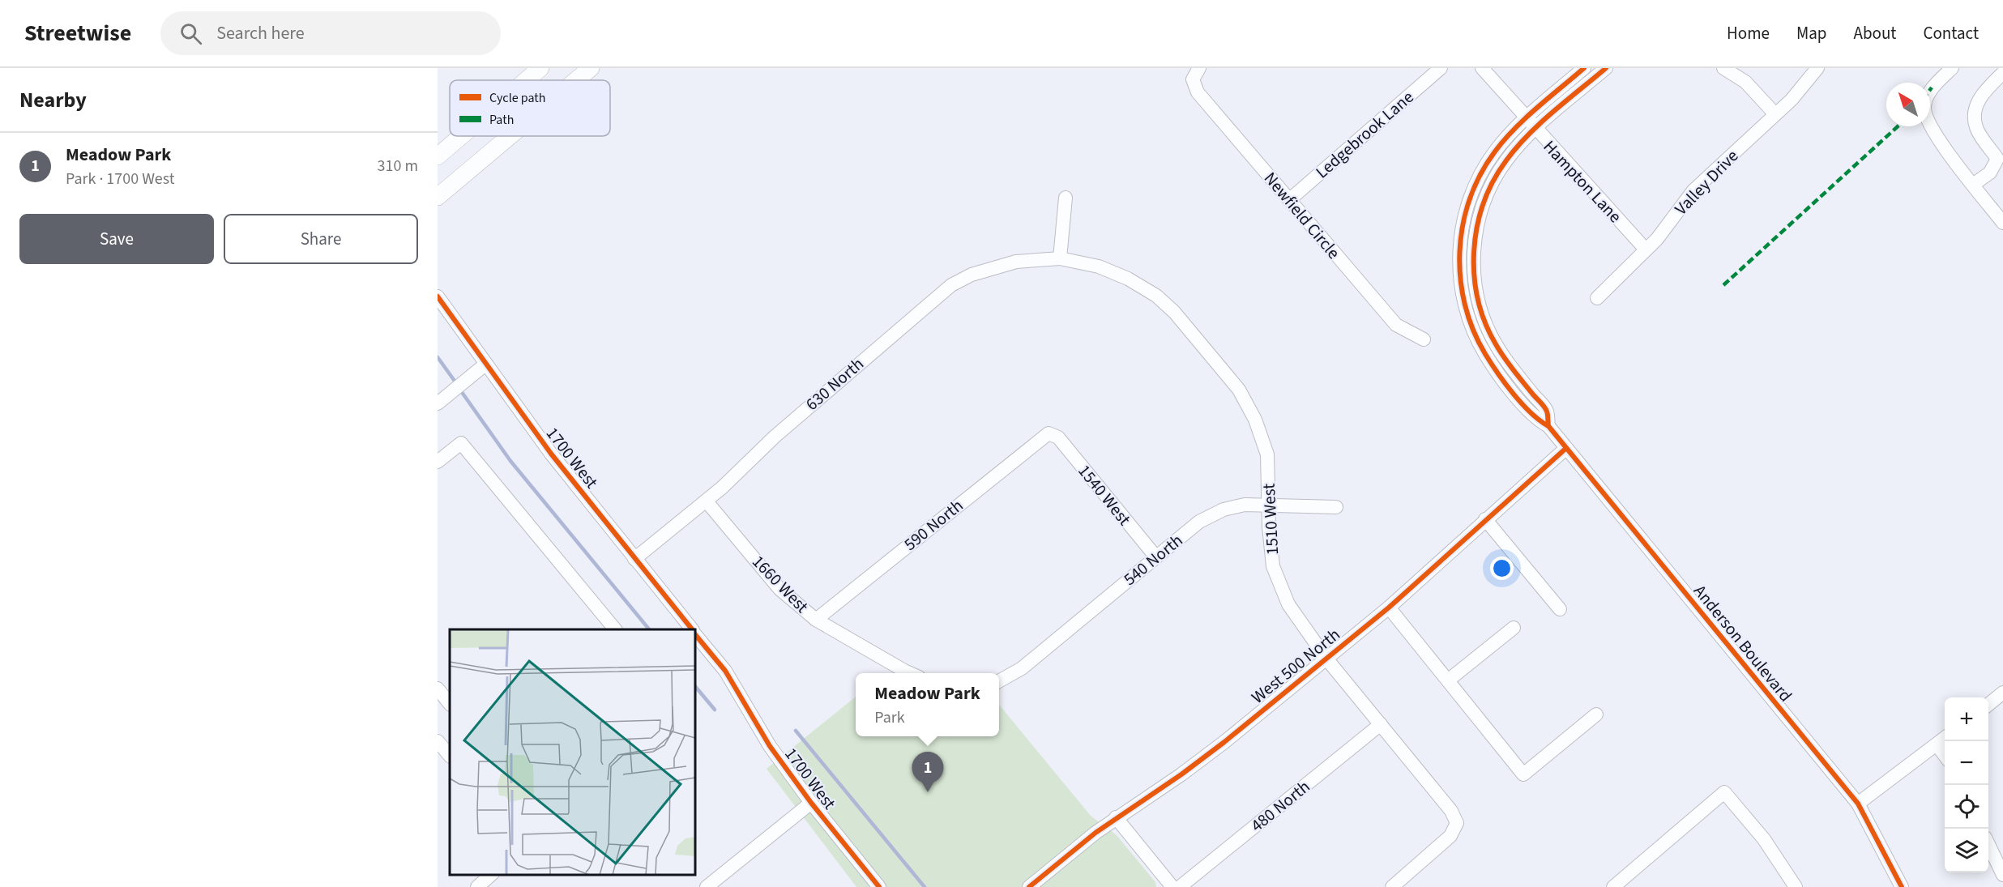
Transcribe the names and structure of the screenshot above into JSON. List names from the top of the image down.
{
  "streets": {
    "street": [
      "Ledgebrook Lane",
      "Hampton Lane",
      "Valley Drive",
      "Newfield Circle",
      "630 North",
      "1700 West",
      "1540 West",
      "1510 West",
      "590 North",
      "540 North",
      "1660 West",
      "Anderson Boulevard",
      "West 500 North",
      "480 North"
    ]
  },
  "crossings": [
    ["Ledgebrook Lane", "Newfield Circle"],
    ["Hampton Lane", "Valley Drive"],
    ["Hampton Lane", "Anderson Boulevard"],
    ["630 North", "1700 West"],
    ["630 North", "1510 West"],
    ["630 North", "1660 West"],
    ["1540 West", "590 North"],
    ["1540 West", "540 North"],
    ["1510 West", "540 North"],
    ["1510 West", "West 500 North"],
    ["1510 West", "480 North"],
    ["590 North", "1660 West"],
    ["Anderson Boulevard", "West 500 North"]
  ],
  "legend": ["Cycle path", "Path"],
  "north": "top left",
  "page": {
    "header": "Streetwise",
    "search": "Search here",
    "nav": [
      "Home",
      "Map",
      "About",
      "Contact"
    ],
    "heading": "Nearby",
    "list": [
      {
        "mark": "1",
        "name": "Meadow Park",
        "note": "Park · 1700 West",
        "value": "310 m"
      }
    ],
    "buttons": ["Save", "Share"],
    "popup": ["Meadow Park", "Park"],
    "map_buttons": ["+", "−"],
    "pins": "1"
  }
}
